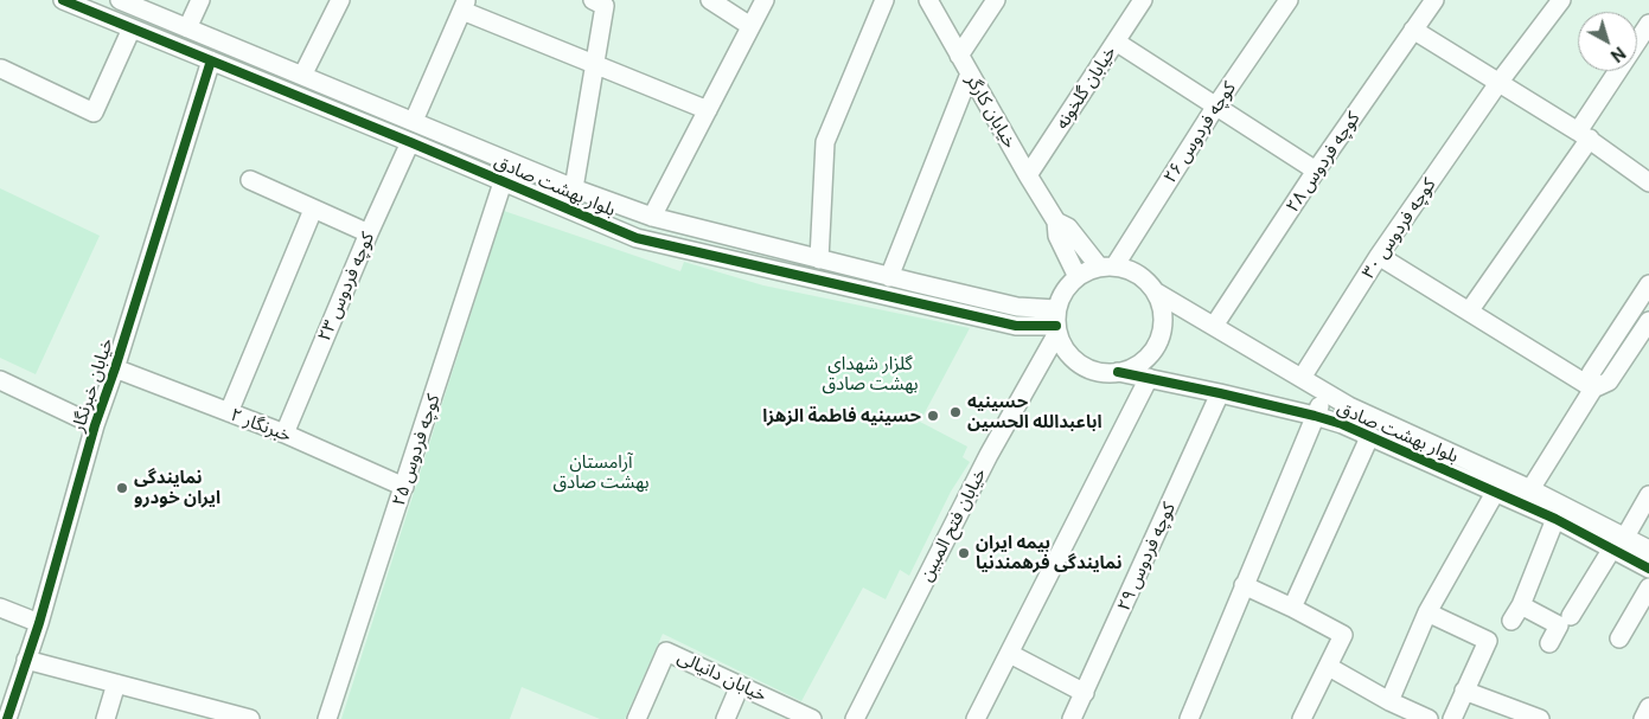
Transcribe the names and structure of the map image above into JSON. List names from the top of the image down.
{
  "streets": {
    "street": [
      "خیابان گلخونه",
      "خیابان کارگر",
      "کوچه فردوس ۲۶",
      "کوچه فردوس ۲۸",
      "بلوار بهشت صادق",
      "کوچه فردوس ۳۰",
      "کوچه فردوس ۲۳",
      "خیابان خبرنگار",
      "خبرنگار ۲",
      "کوچه فردوس ۲۵",
      "خیابان فتح المبین",
      "کوچه فردوس ۲۹",
      "خیابان دانیالی"
    ]
  },
  "crossings": [
    ["خیابان گلخونه", "خیابان کارگر"],
    ["خیابان کارگر", "کوچه فردوس ۲۶"],
    ["خیابان کارگر", "بلوار بهشت صادق"],
    ["خیابان کارگر", "خیابان فتح المبین"],
    ["کوچه فردوس ۲۶", "بلوار بهشت صادق"],
    ["کوچه فردوس ۲۶", "خیابان فتح المبین"],
    ["کوچه فردوس ۲۸", "بلوار بهشت صادق"],
    ["بلوار بهشت صادق", "کوچه فردوس ۳۰"],
    ["بلوار بهشت صادق", "کوچه فردوس ۲۳"],
    ["بلوار بهشت صادق", "خیابان خبرنگار"],
    ["بلوار بهشت صادق", "کوچه فردوس ۲۵"],
    ["بلوار بهشت صادق", "خیابان فتح المبین"],
    ["بلوار بهشت صادق", "کوچه فردوس ۲۹"],
    ["کوچه فردوس ۲۳", "خبرنگار ۲"],
    ["خیابان خبرنگار", "خبرنگار ۲"],
    ["خبرنگار ۲", "کوچه فردوس ۲۵"]
  ],
  "parks": ["گلزار شهدای بهشت صادق", "آرامستان بهشت صادق"],
  "places": [
    "حسینیه اباعبدالله الحسین",
    "حسینیه فاطمة الزهزا",
    "نمایندگی ایران خودرو",
    "بیمه ایران نمایندگی فرهمندنیا"
  ],
  "north": "bottom right"
}
